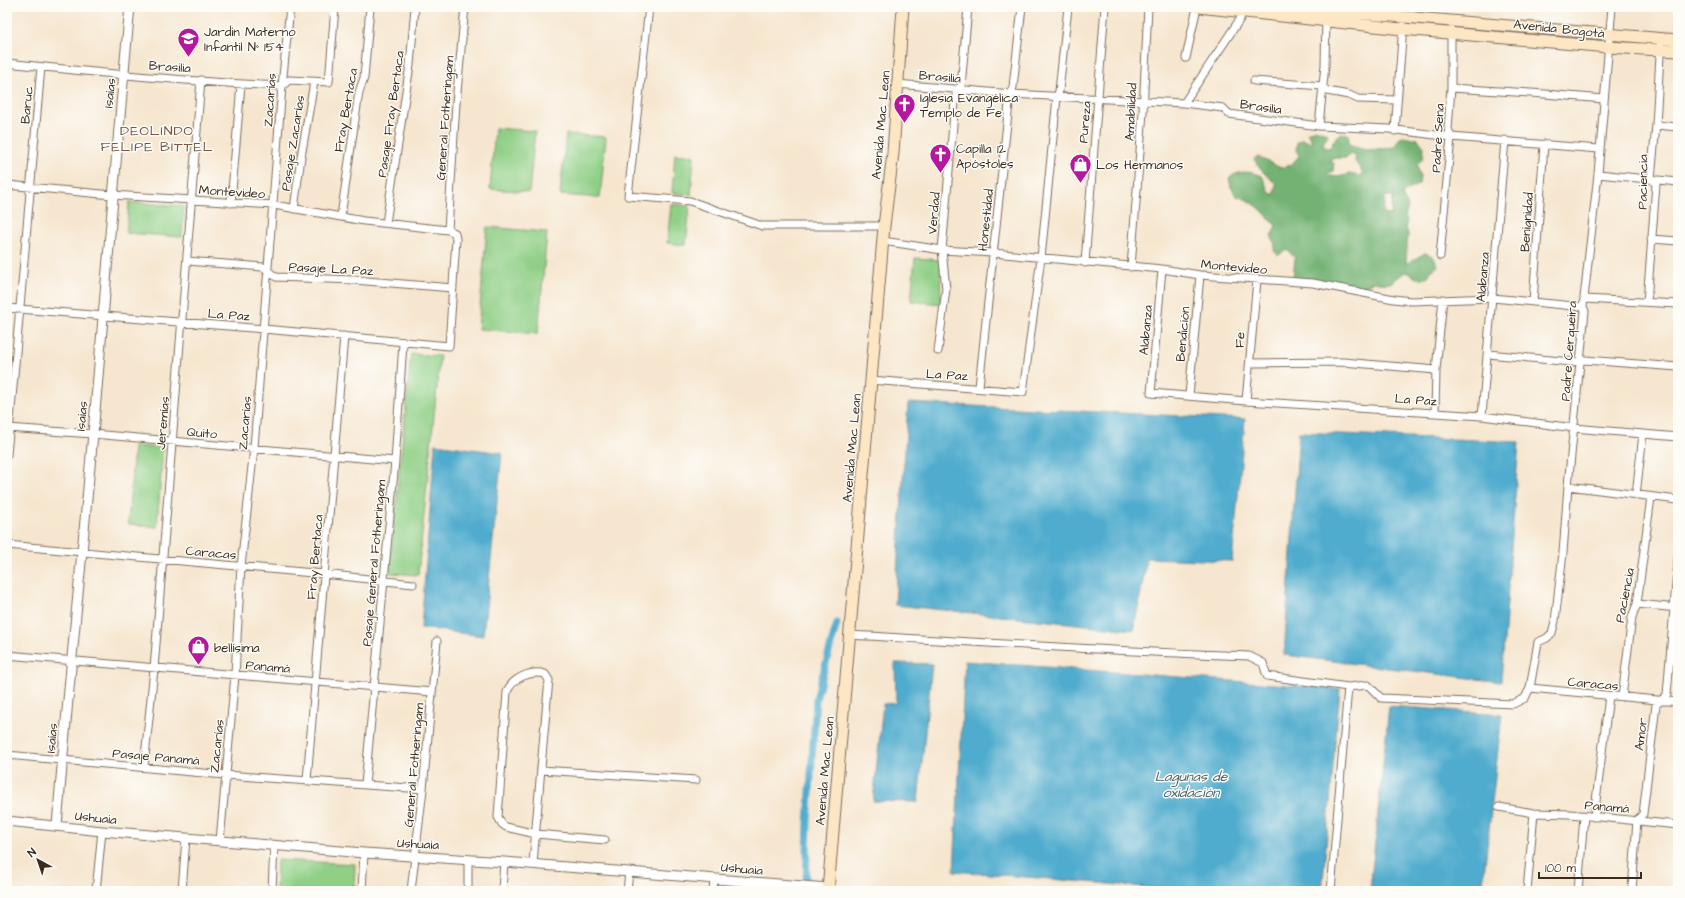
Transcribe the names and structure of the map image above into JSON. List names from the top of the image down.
{
  "streets": {
    "main road": ["Avenida Bogotá", "Avenida Mac Lean"],
    "street": [
      "Brasilia",
      "Isaías",
      "Zacarías",
      "Baruc",
      "Fray Bertaca",
      "Amabilidad",
      "Pasaje Fray Bertaca",
      "General Fotheringam",
      "Pureza",
      "Padre Sena",
      "Pasaje Zacarías",
      "Paciencia",
      "Montevideo",
      "Verdad",
      "Honestidad",
      "Benignidad",
      "Pasaje La Paz",
      "Alabanza",
      "La Paz",
      "Bendición",
      "Fe",
      "Padre Cerqueira",
      "Jeremías",
      "Quito",
      "Caracas",
      "Pasaje General Fotheringam",
      "Panamá",
      "Amor",
      "Pasaje Panamá",
      "Ushuaia"
    ]
  },
  "crossings": [
    ["Avenida Bogotá", "Padre Sena"],
    ["Avenida Bogotá", "Paciencia"],
    ["Avenida Bogotá", "Padre Cerqueira"],
    ["Brasilia", "Isaías"],
    ["Brasilia", "Zacarías"],
    ["Brasilia", "Baruc"],
    ["Brasilia", "Amabilidad"],
    ["Brasilia", "Pureza"],
    ["Brasilia", "Avenida Mac Lean"],
    ["Brasilia", "Padre Sena"],
    ["Brasilia", "Pasaje Zacarías"],
    ["Brasilia", "Verdad"],
    ["Brasilia", "Honestidad"],
    ["Brasilia", "Benignidad"],
    ["Brasilia", "Alabanza"],
    ["Brasilia", "Padre Cerqueira"],
    ["Brasilia", "Jeremías"],
    ["Isaías", "Montevideo"],
    ["Isaías", "La Paz"],
    ["Isaías", "Quito"],
    ["Isaías", "Caracas"],
    ["Isaías", "Panamá"],
    ["Isaías", "Pasaje Panamá"],
    ["Isaías", "Ushuaia"],
    ["Zacarías", "Montevideo"],
    ["Zacarías", "Pasaje La Paz"],
    ["Zacarías", "La Paz"],
    ["Zacarías", "Quito"],
    ["Zacarías", "Caracas"],
    ["Zacarías", "Panamá"],
    ["Zacarías", "Pasaje Panamá"],
    ["Zacarías", "Ushuaia"],
    ["Baruc", "Montevideo"],
    ["Baruc", "La Paz"],
    ["Baruc", "Quito"],
    ["Fray Bertaca", "Montevideo"],
    ["Fray Bertaca", "La Paz"],
    ["Fray Bertaca", "Quito"],
    ["Fray Bertaca", "Caracas"],
    ["Fray Bertaca", "Panamá"],
    ["Fray Bertaca", "Pasaje Panamá"],
    ["Amabilidad", "Montevideo"],
    ["Pasaje Fray Bertaca", "Montevideo"],
    ["General Fotheringam", "Montevideo"],
    ["General Fotheringam", "Pasaje La Paz"],
    ["General Fotheringam", "La Paz"],
    ["General Fotheringam", "Panamá"],
    ["General Fotheringam", "Pasaje Panamá"],
    ["General Fotheringam", "Ushuaia"],
    ["Pureza", "Montevideo"],
    ["Avenida Mac Lean", "Montevideo"],
    ["Avenida Mac Lean", "La Paz"],
    ["Avenida Mac Lean", "Ushuaia"],
    ["Pasaje Zacarías", "Montevideo"],
    ["Paciencia", "Montevideo"],
    ["Paciencia", "Caracas"],
    ["Montevideo", "Verdad"],
    ["Montevideo", "Honestidad"],
    ["Montevideo", "Benignidad"],
    ["Montevideo", "Alabanza"],
    ["Montevideo", "La Paz"],
    ["Montevideo", "Bendición"],
    ["Montevideo", "Fe"],
    ["Montevideo", "Padre Cerqueira"],
    ["Montevideo", "Jeremías"],
    ["Honestidad", "La Paz"],
    ["Pasaje La Paz", "Jeremías"],
    ["Alabanza", "La Paz"],
    ["La Paz", "Bendición"],
    ["La Paz", "Fe"],
    ["La Paz", "Padre Cerqueira"],
    ["La Paz", "Jeremías"],
    ["La Paz", "Pasaje General Fotheringam"],
    ["Padre Cerqueira", "Caracas"],
    ["Jeremías", "Quito"],
    ["Jeremías", "Caracas"],
    ["Jeremías", "Panamá"],
    ["Jeremías", "Pasaje Panamá"],
    ["Quito", "Pasaje General Fotheringam"],
    ["Caracas", "Pasaje General Fotheringam"],
    ["Caracas", "Amor"],
    ["Pasaje General Fotheringam", "Panamá"],
    ["Pasaje General Fotheringam", "Pasaje Panamá"],
    ["Panamá", "Amor"]
  ],
  "districts": ["DEOLINDO FELIPE BITTEL"],
  "water": ["Lagunas de oxidación"],
  "places": {
    "school or university": ["Jardín Materno Infantil N° 154"],
    "church": ["Iglesia Evangélica Templo de Fe", "Capilla 12 Apóstoles"],
    "shop": ["Los Hermanos", "bellísima"]
  },
  "scale_bar": "100 m",
  "north": "top left"
}
